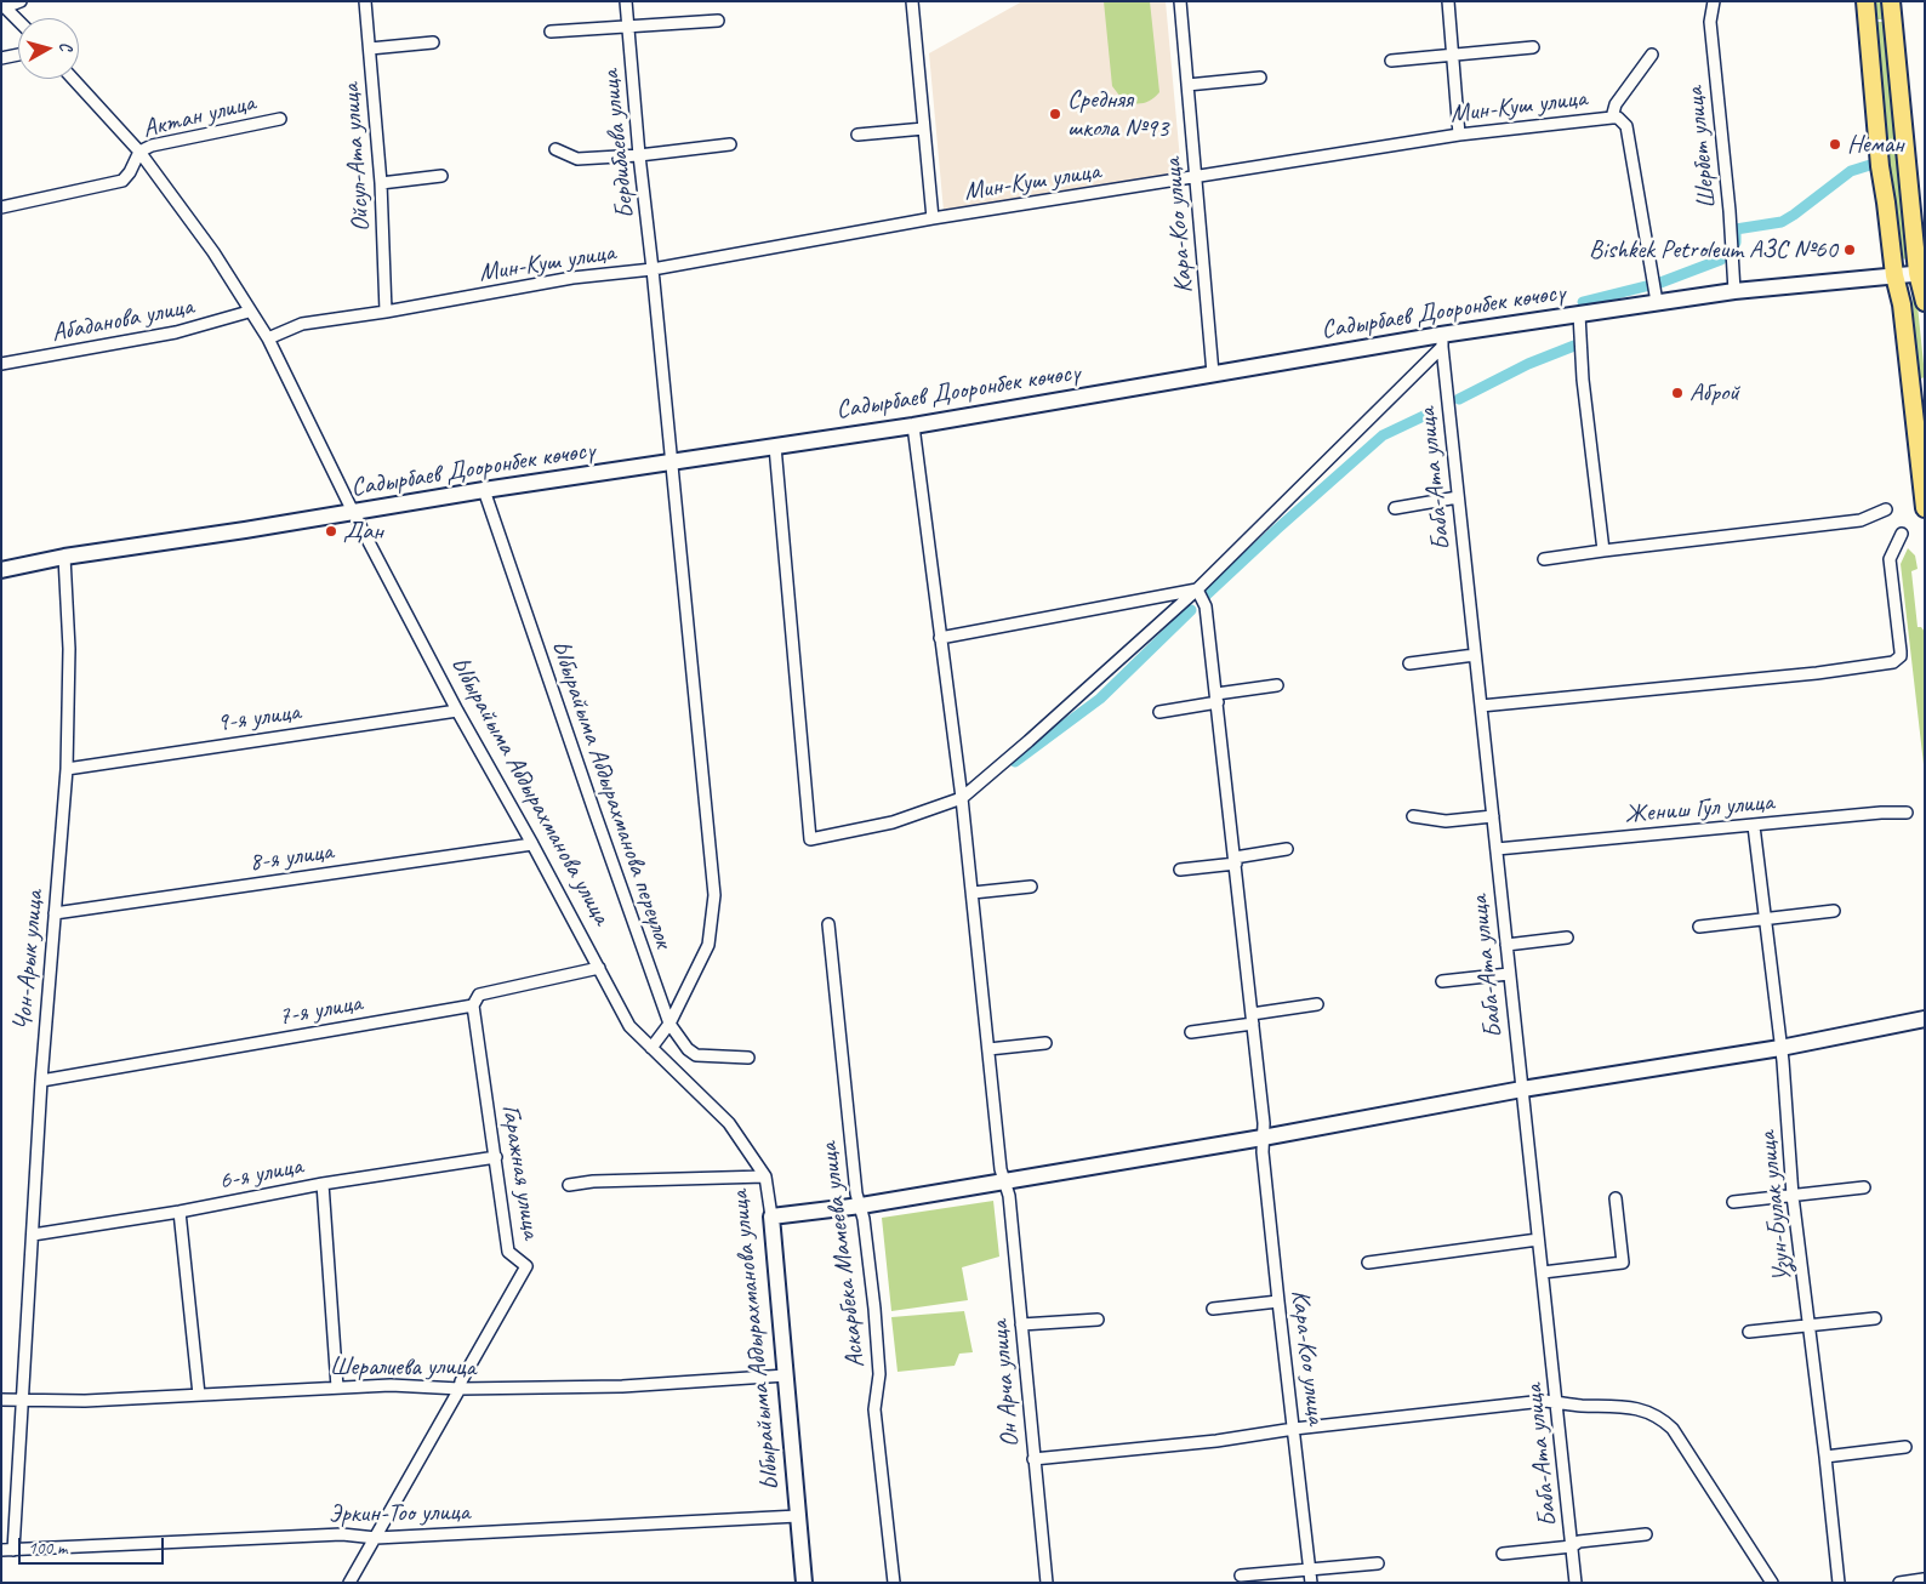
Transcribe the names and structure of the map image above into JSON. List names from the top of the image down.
{
  "streets": {
    "main road": ["Садырбаев Дооронбек көчөсү", "Ыбырайыма Абдырахманова улица"],
    "street": [
      "Мин-Куш улица",
      "Актан улица",
      "Бердибаева улица",
      "Шербет улица",
      "Ойсул-Ата улица",
      "Кара-Коо улица",
      "Абаданова улица",
      "Баба-Ата улица",
      "9-я улица",
      "Ыбырайыма Абдырахманова переулок",
      "Жениш Гул улица",
      "8-я улица",
      "Чон-Арык улица",
      "7-я улица",
      "Гаражная улица",
      "6-я улица",
      "Узун-Булак улица",
      "Аскарбека Мамеева улица",
      "Шералиева улица",
      "Он Арча улица",
      "Эркин-Тоо улица"
    ]
  },
  "crossings": [
    ["Мин-Куш улица", "Бердибаева улица"],
    ["Мин-Куш улица", "Ойсул-Ата улица"],
    ["Мин-Куш улица", "Кара-Коо улица"],
    ["Мин-Куш улица", "Садырбаев Дооронбек көчөсү"],
    ["Мин-Куш улица", "Ыбырайыма Абдырахманова улица"],
    ["Актан улица", "Ыбырайыма Абдырахманова улица"],
    ["Бердибаева улица", "Садырбаев Дооронбек көчөсү"],
    ["Бердибаева улица", "Ыбырайыма Абдырахманова улица"],
    ["Бердибаева улица", "Ыбырайыма Абдырахманова переулок"],
    ["Шербет улица", "Садырбаев Дооронбек көчөсү"],
    ["Кара-Коо улица", "Садырбаев Дооронбек көчөсү"],
    ["Садырбаев Дооронбек көчөсү", "Баба-Ата улица"],
    ["Садырбаев Дооронбек көчөсү", "Ыбырайыма Абдырахманова улица"],
    ["Садырбаев Дооронбек көчөсү", "Ыбырайыма Абдырахманова переулок"],
    ["Садырбаев Дооронбек көчөсү", "Чон-Арык улица"],
    ["Садырбаев Дооронбек көчөсү", "Он Арча улица"],
    ["Абаданова улица", "Ыбырайыма Абдырахманова улица"],
    ["Баба-Ата улица", "Жениш Гул улица"],
    ["9-я улица", "Ыбырайыма Абдырахманова улица"],
    ["9-я улица", "Чон-Арык улица"],
    ["Ыбырайыма Абдырахманова улица", "8-я улица"],
    ["Ыбырайыма Абдырахманова улица", "7-я улица"],
    ["Ыбырайыма Абдырахманова улица", "Шералиева улица"],
    ["Ыбырайыма Абдырахманова улица", "Эркин-Тоо улица"],
    ["Жениш Гул улица", "Узун-Булак улица"],
    ["8-я улица", "Чон-Арык улица"],
    ["Чон-Арык улица", "7-я улица"],
    ["Чон-Арык улица", "6-я улица"],
    ["Чон-Арык улица", "Шералиева улица"],
    ["Чон-Арык улица", "Эркин-Тоо улица"],
    ["7-я улица", "Гаражная улица"],
    ["Гаражная улица", "6-я улица"],
    ["Гаражная улица", "Шералиева улица"],
    ["Гаражная улица", "Эркин-Тоо улица"]
  ],
  "places": [
    "Средняя школа №93",
    "Неман",
    "Bishkek Petroleum АЗС №60",
    "Аброй",
    "Дан"
  ],
  "scale_bar": "100 m",
  "north": "right"
}
